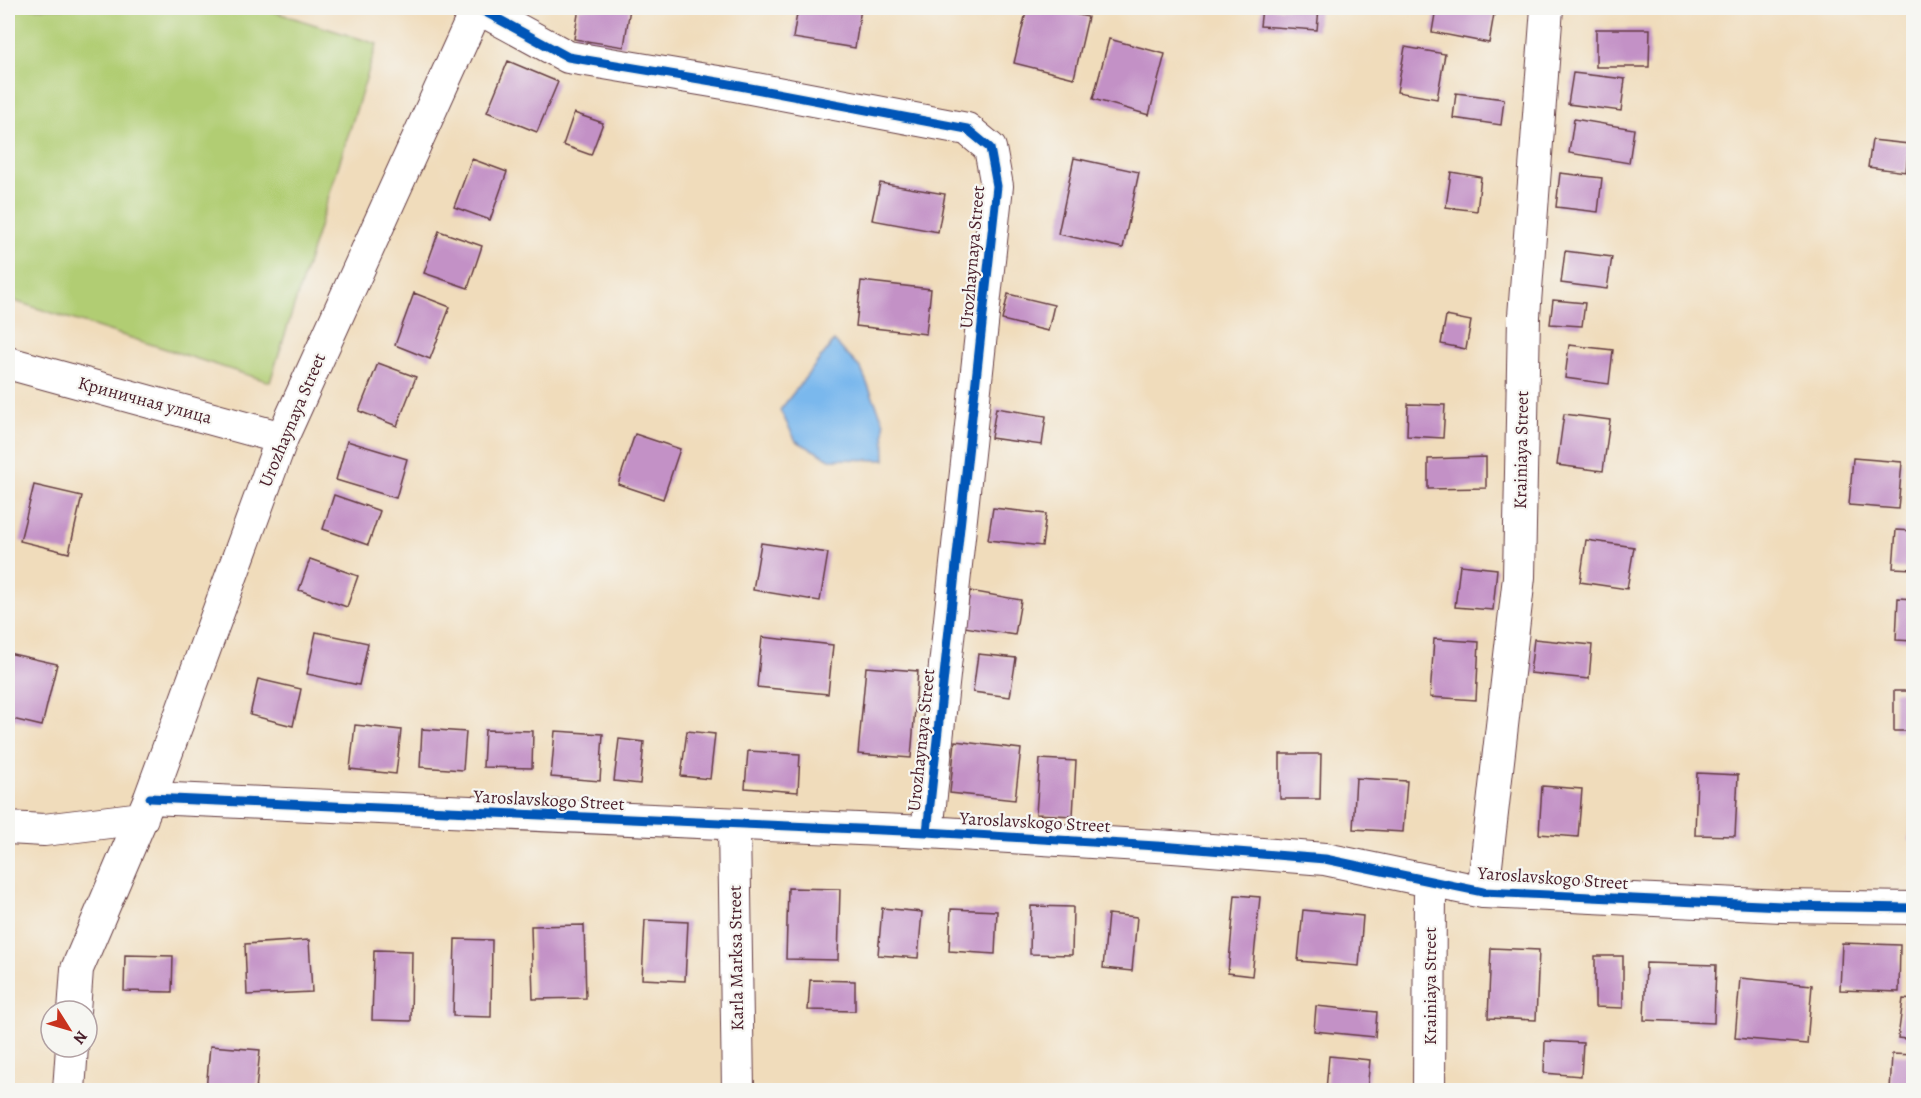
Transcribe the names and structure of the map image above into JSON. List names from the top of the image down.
{
  "streets": {
    "street": [
      "Urozhaynaya Street",
      "Криничная улица",
      "Krainiaya Street",
      "Yaroslavskogo Street",
      "Karla Marksa Street"
    ]
  },
  "crossings": [
    ["Urozhaynaya Street", "Криничная улица"],
    ["Urozhaynaya Street", "Yaroslavskogo Street"],
    ["Krainiaya Street", "Yaroslavskogo Street"],
    ["Yaroslavskogo Street", "Karla Marksa Street"]
  ],
  "north": "bottom right"
}
